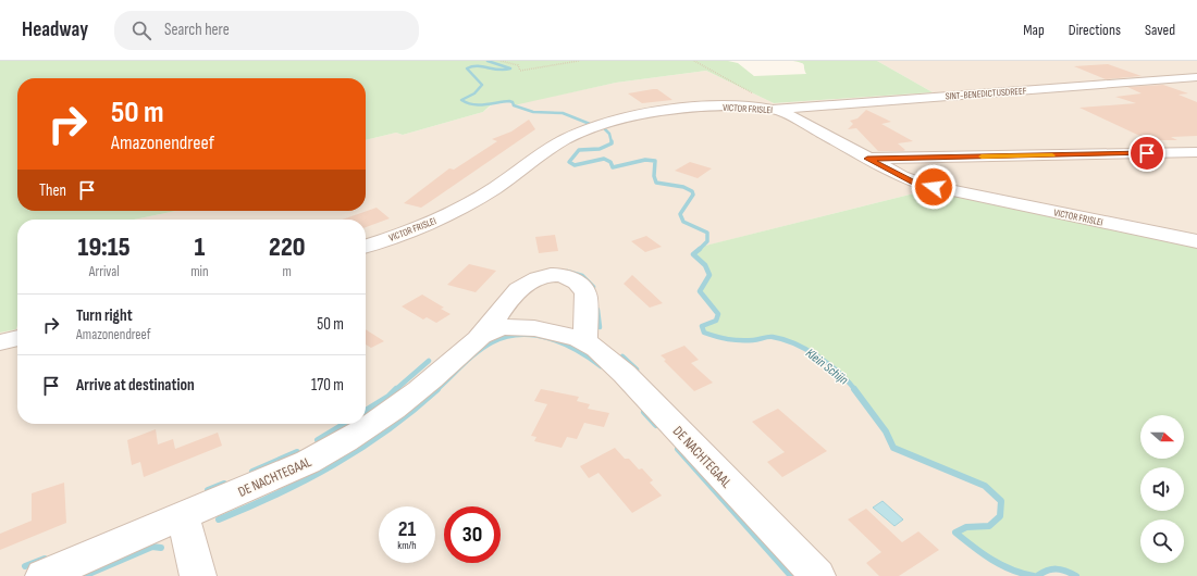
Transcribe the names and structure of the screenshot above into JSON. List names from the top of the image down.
{
  "streets": {
    "street": ["SINT-BENEDICTUSDREEF", "VICTOR FRISLEI", "DE NACHTEGAAL"]
  },
  "crossings": [
    ["SINT-BENEDICTUSDREEF", "VICTOR FRISLEI"]
  ],
  "water": ["Klein Schijn"],
  "north": "right",
  "page": {
    "header": "Headway",
    "search": "Search here",
    "nav": ["Map", "Directions", "Saved"],
    "turn": ["50 m", "Amazonendreef"],
    "then": "Then",
    "eta": [
      "19:15",
      "Arrival",
      "1",
      "min",
      "220",
      "m"
    ],
    "list": [
      {
        "name": "Turn right",
        "note": "Amazonendreef",
        "value": "50 m"
      },
      {
        "name": "Arrive at destination",
        "value": "170 m"
      }
    ],
    "speed": "21 km/h",
    "limit": "30"
  }
}
